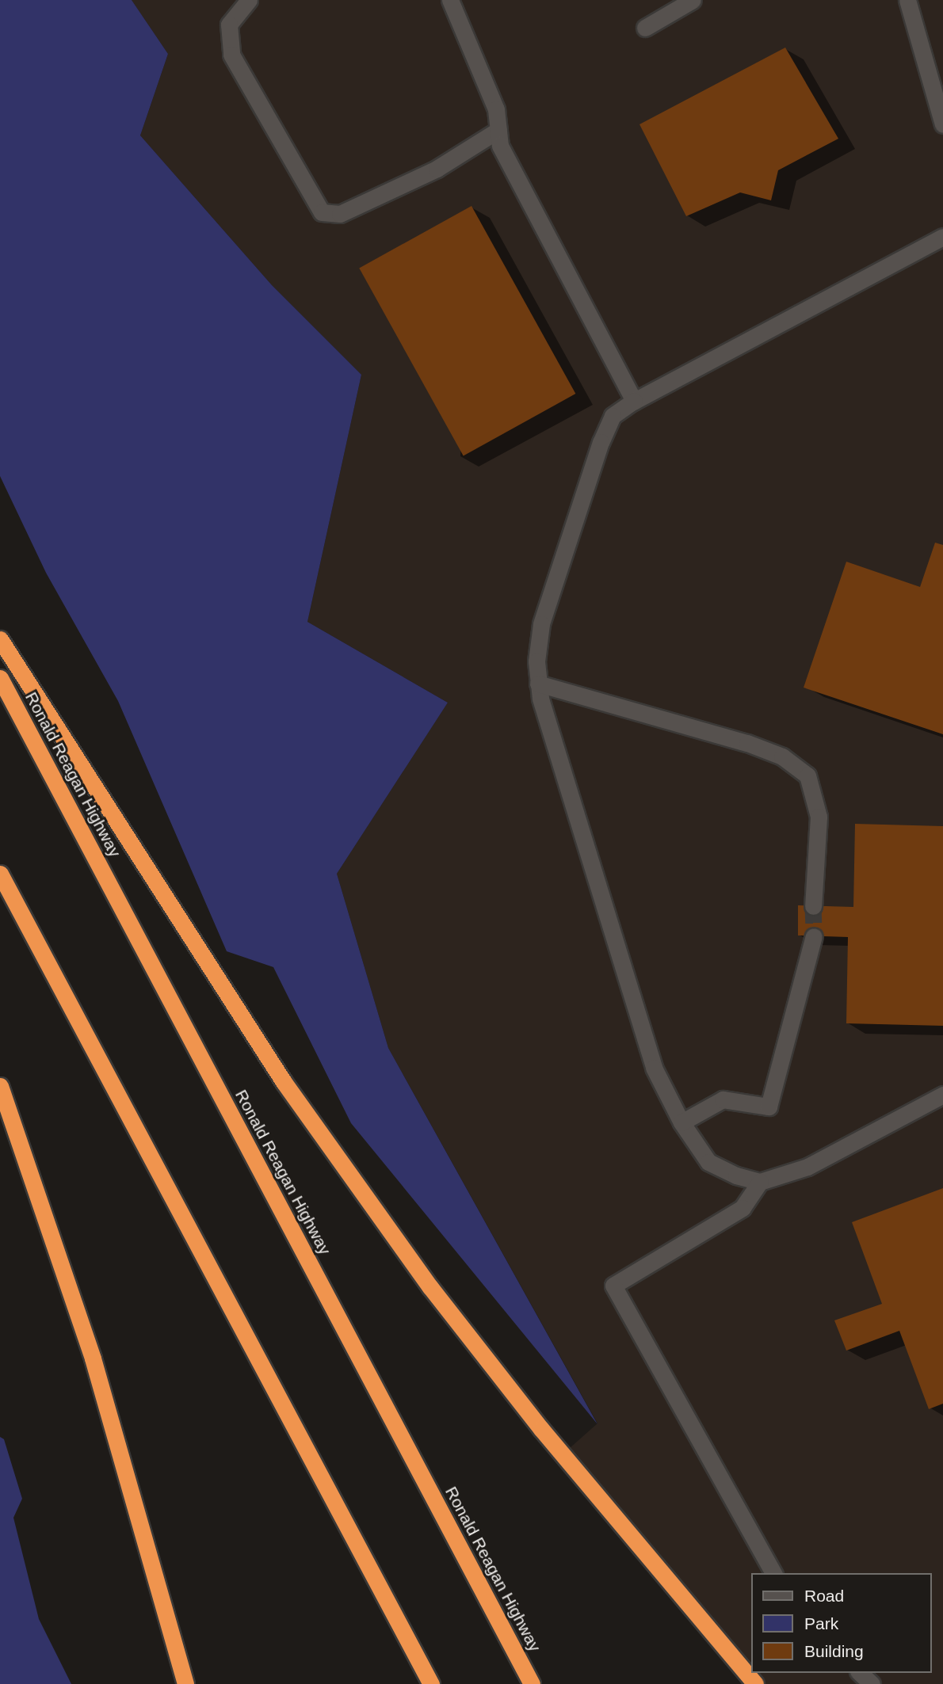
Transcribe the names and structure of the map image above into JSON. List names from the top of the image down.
{
  "streets": {
    "highway": ["Ronald Reagan Highway"]
  },
  "legend": ["Road", "Park", "Building"]
}
